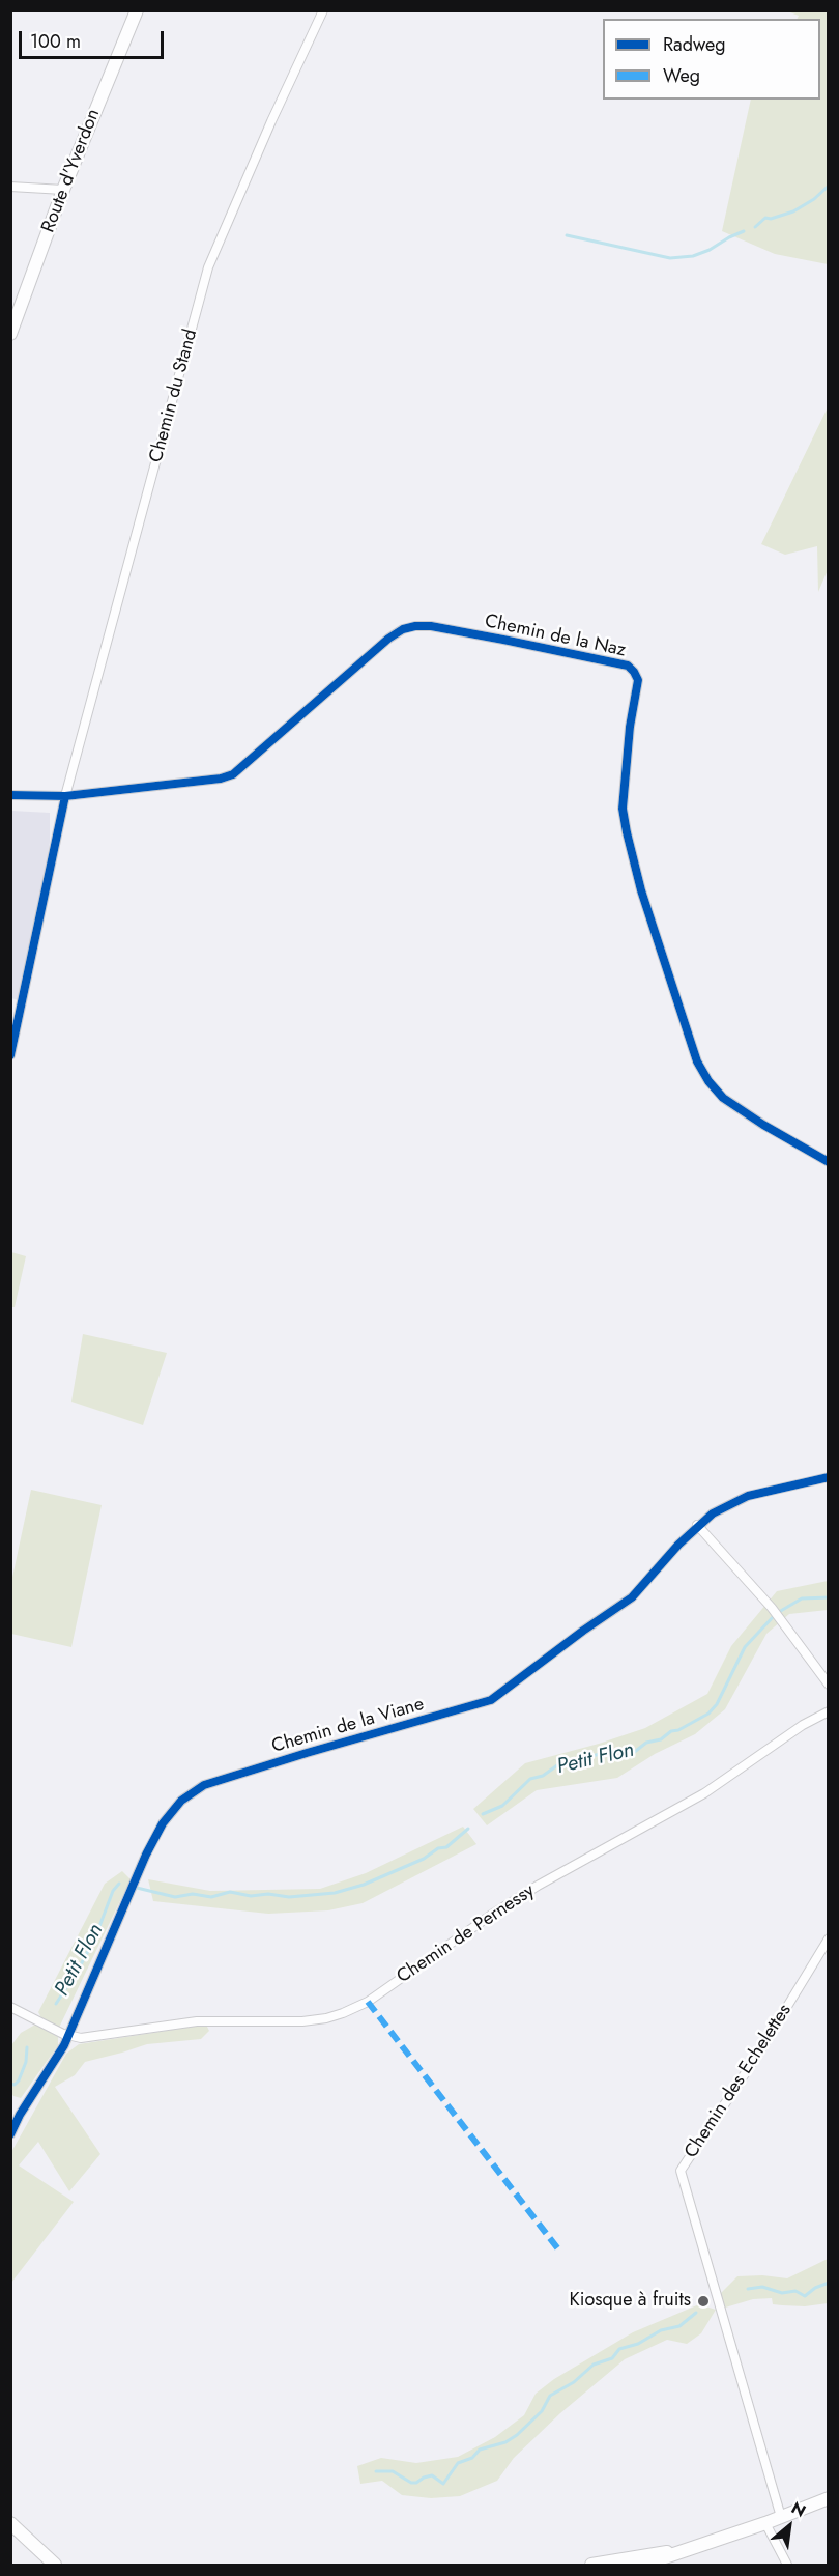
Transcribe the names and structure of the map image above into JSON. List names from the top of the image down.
{
  "streets": {
    "main road": ["Route d'Yverdon"],
    "street": [
      "Chemin du Stand",
      "Chemin de la Naz",
      "Chemin de la Viane",
      "Chemin de Pernessy",
      "Chemin des Echelettes"
    ]
  },
  "crossings": [
    ["Chemin du Stand", "Chemin de la Naz"],
    ["Chemin de la Viane", "Chemin de Pernessy"]
  ],
  "water": ["Petit Flon"],
  "places": ["Kiosque à fruits"],
  "legend": ["Radweg", "Weg"],
  "scale_bar": "100 m",
  "north": "top right"
}
